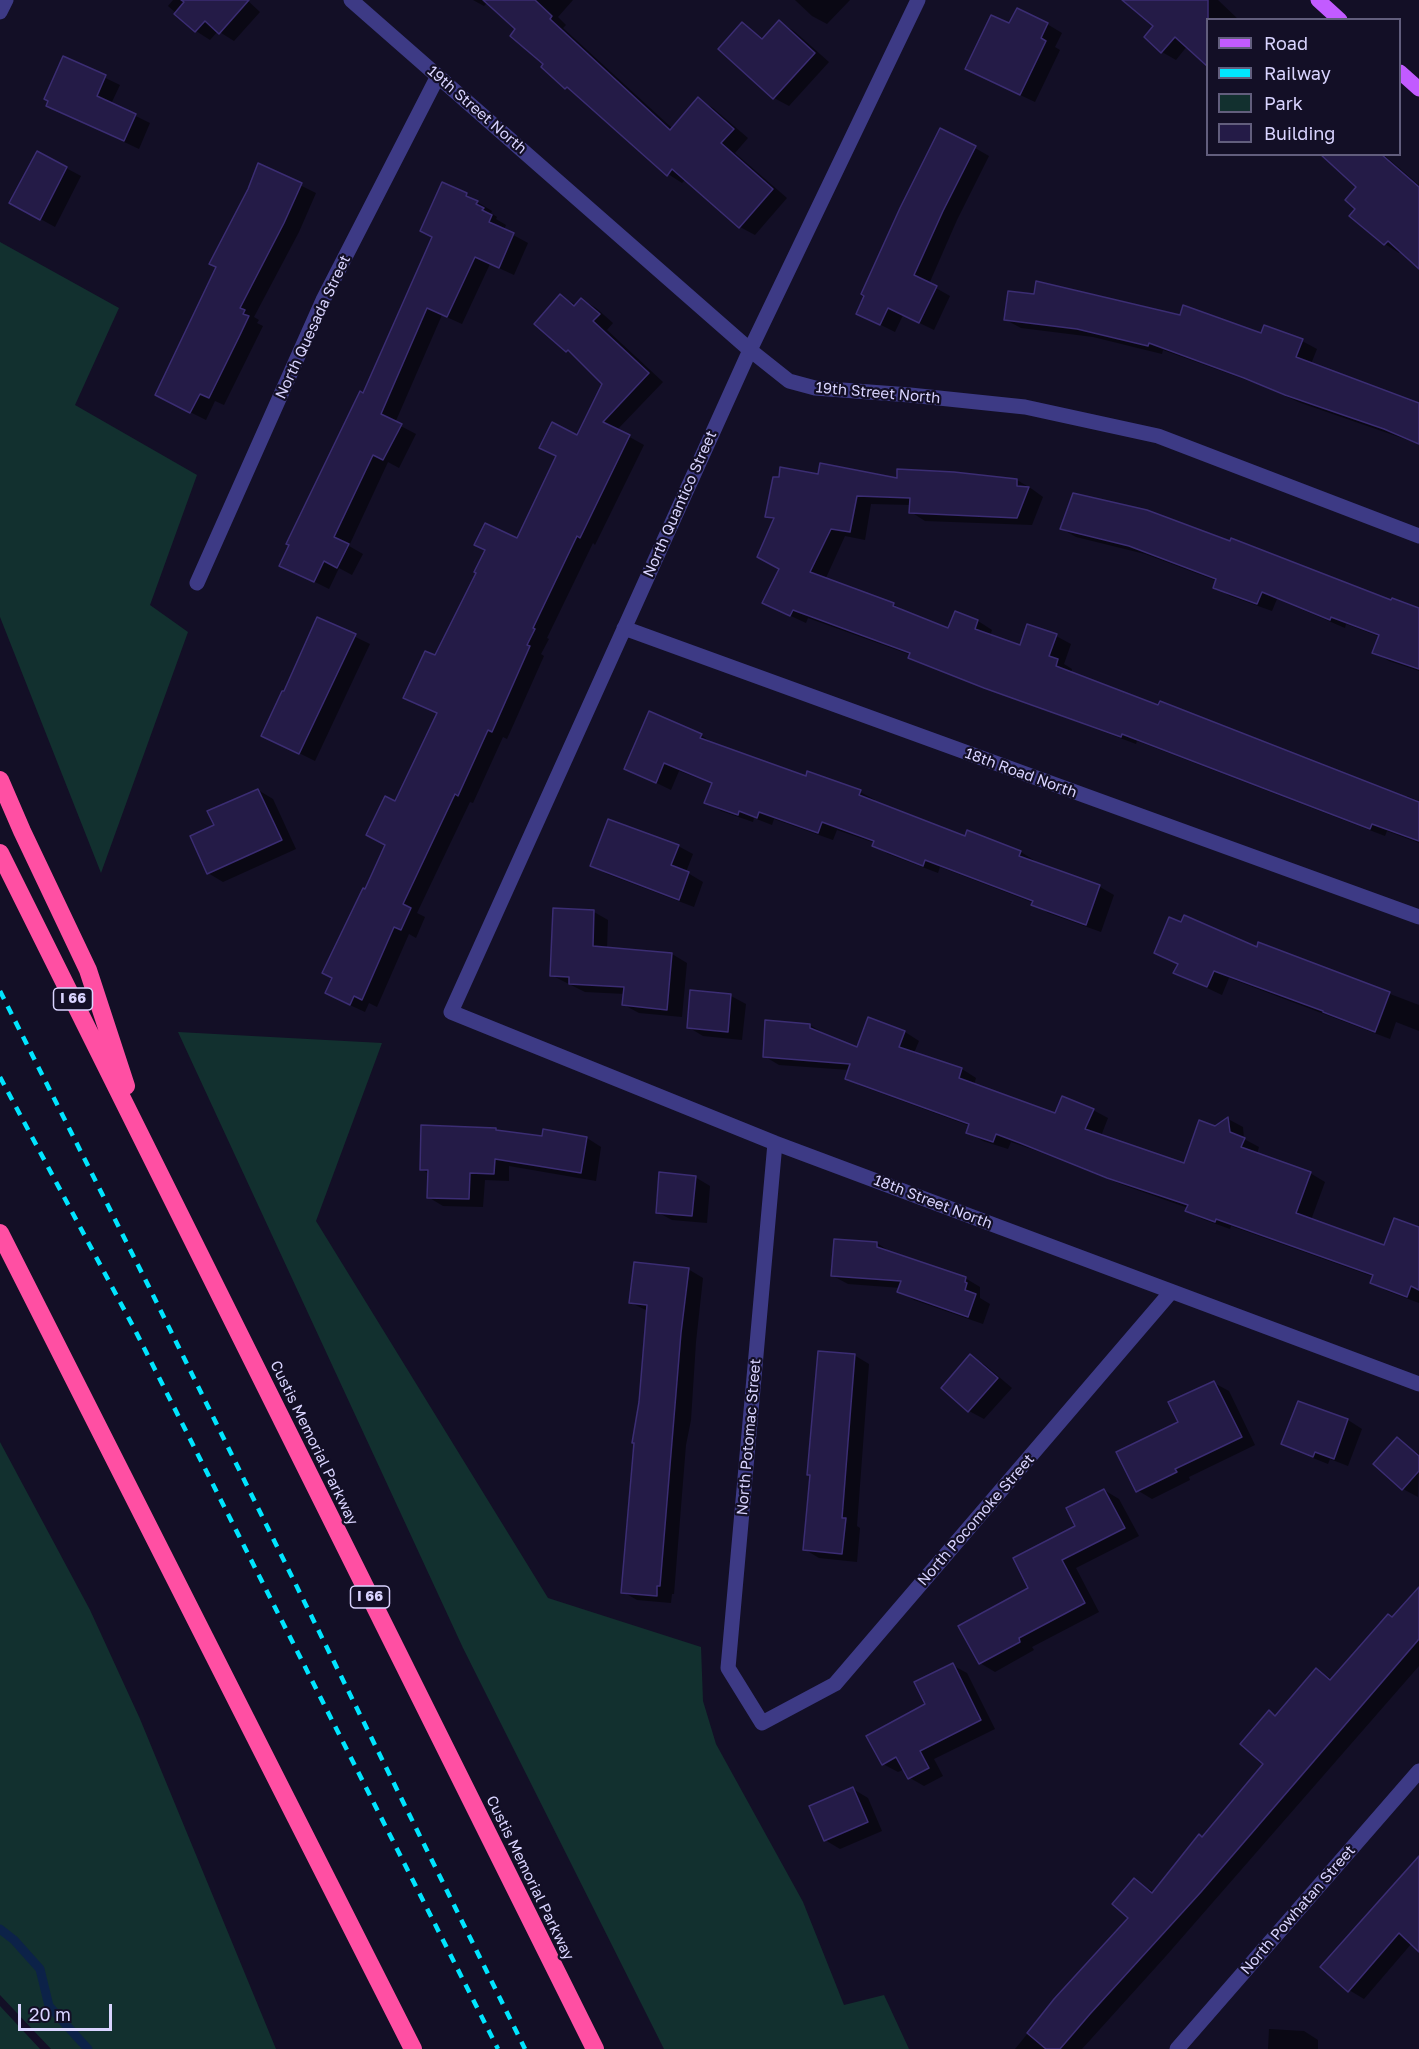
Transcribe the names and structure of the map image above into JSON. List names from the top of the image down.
{
  "streets": {
    "highway": ["I 66", "Custis Memorial Parkway"],
    "street": [
      "19th Street North",
      "North Quesada Street",
      "North Quantico Street",
      "18th Road North",
      "18th Street North",
      "North Potomac Street",
      "North Pocomoke Street",
      "North Powhatan Street"
    ]
  },
  "crossings": [
    ["19th Street North", "North Quesada Street"],
    ["19th Street North", "North Quantico Street"],
    ["North Quantico Street", "18th Road North"],
    ["North Quantico Street", "18th Street North"],
    ["18th Street North", "North Potomac Street"],
    ["18th Street North", "North Pocomoke Street"],
    ["North Potomac Street", "North Pocomoke Street"]
  ],
  "legend": [
    "Road",
    "Railway",
    "Park",
    "Building"
  ],
  "scale_bar": "20 m"
}
